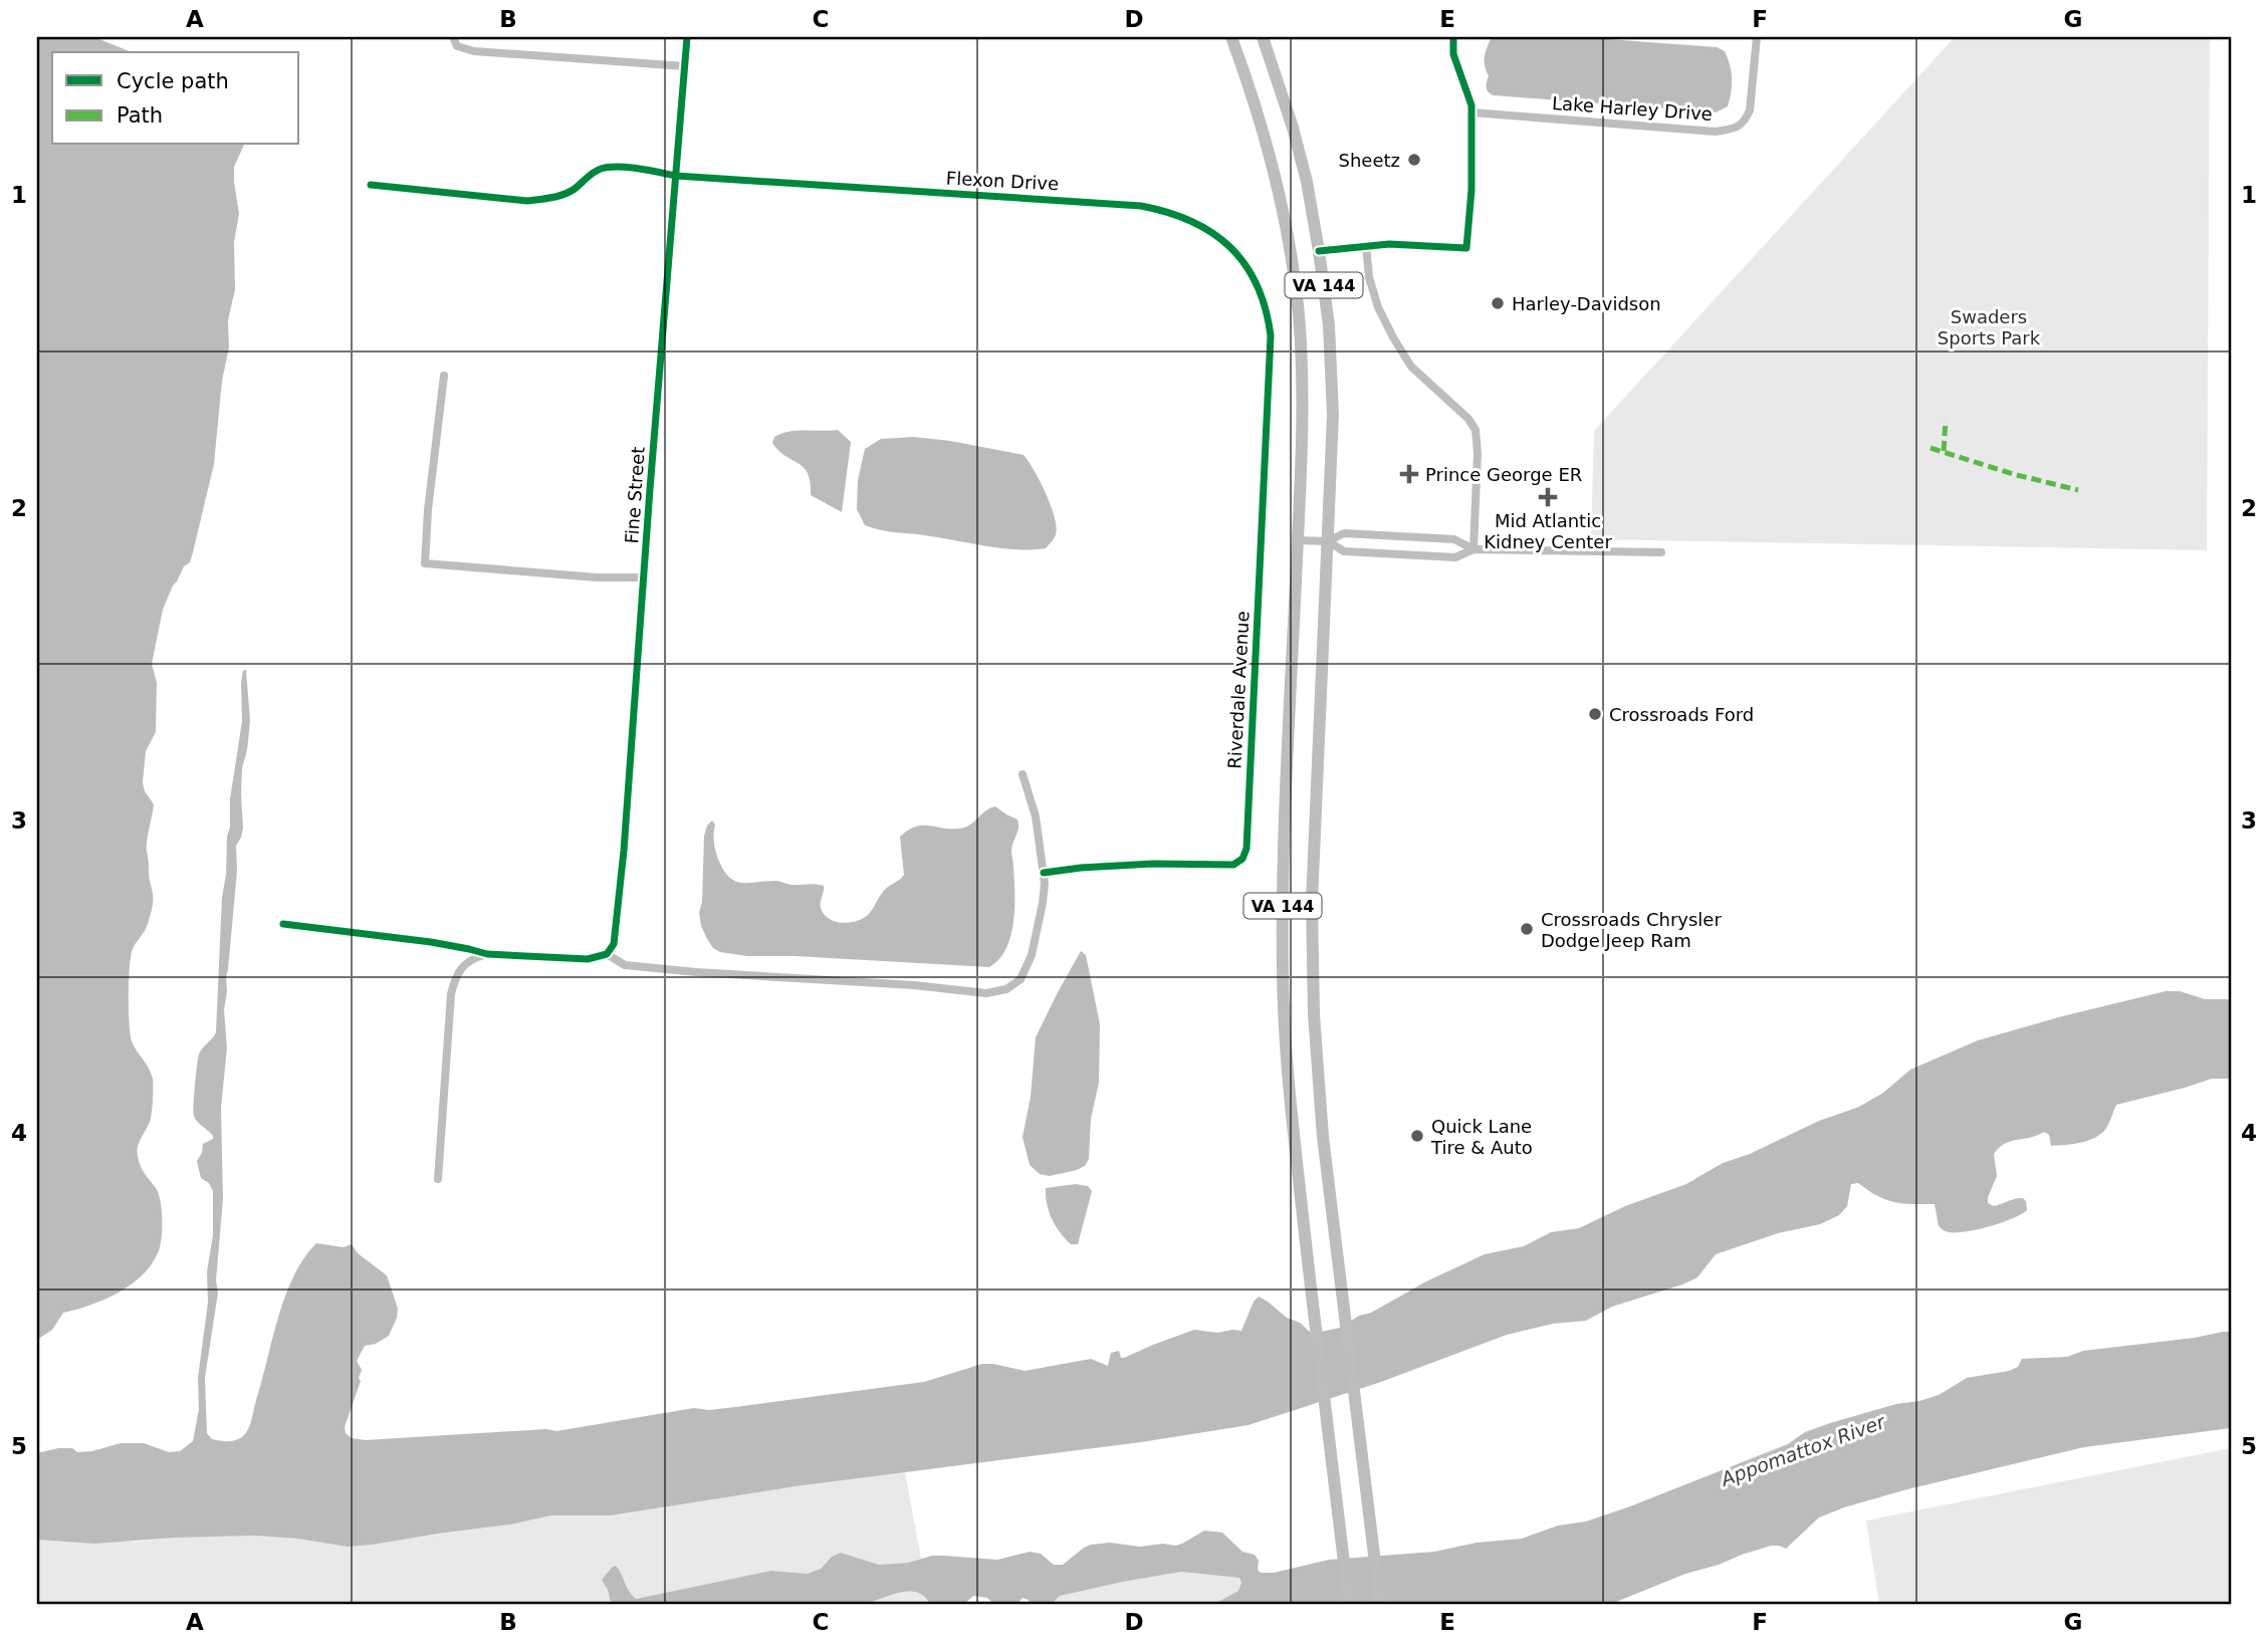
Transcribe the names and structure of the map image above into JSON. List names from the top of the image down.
{
  "streets": {
    "main road": ["VA 144"],
    "street": [
      "Lake Harley Drive",
      "Flexon Drive",
      "Fine Street",
      "Riverdale Avenue"
    ]
  },
  "crossings": [
    ["Flexon Drive", "Fine Street"],
    ["Flexon Drive", "Riverdale Avenue"]
  ],
  "water": ["Appomattox River"],
  "parks": ["Swaders Sports Park"],
  "places": {
    "other": [
      "Sheetz",
      "Harley-Davidson",
      "Crossroads Ford",
      "Crossroads Chrysler Dodge Jeep Ram",
      "Quick Lane Tire & Auto"
    ],
    "health": ["Prince George ER", "Mid Atlantic Kidney Center"]
  },
  "legend": ["Cycle path", "Path"],
  "grid": {
    "columns": [
      "A",
      "B",
      "C",
      "D",
      "E",
      "F",
      "G"
    ],
    "rows": [
      "1",
      "2",
      "3",
      "4",
      "5"
    ]
  }
}
